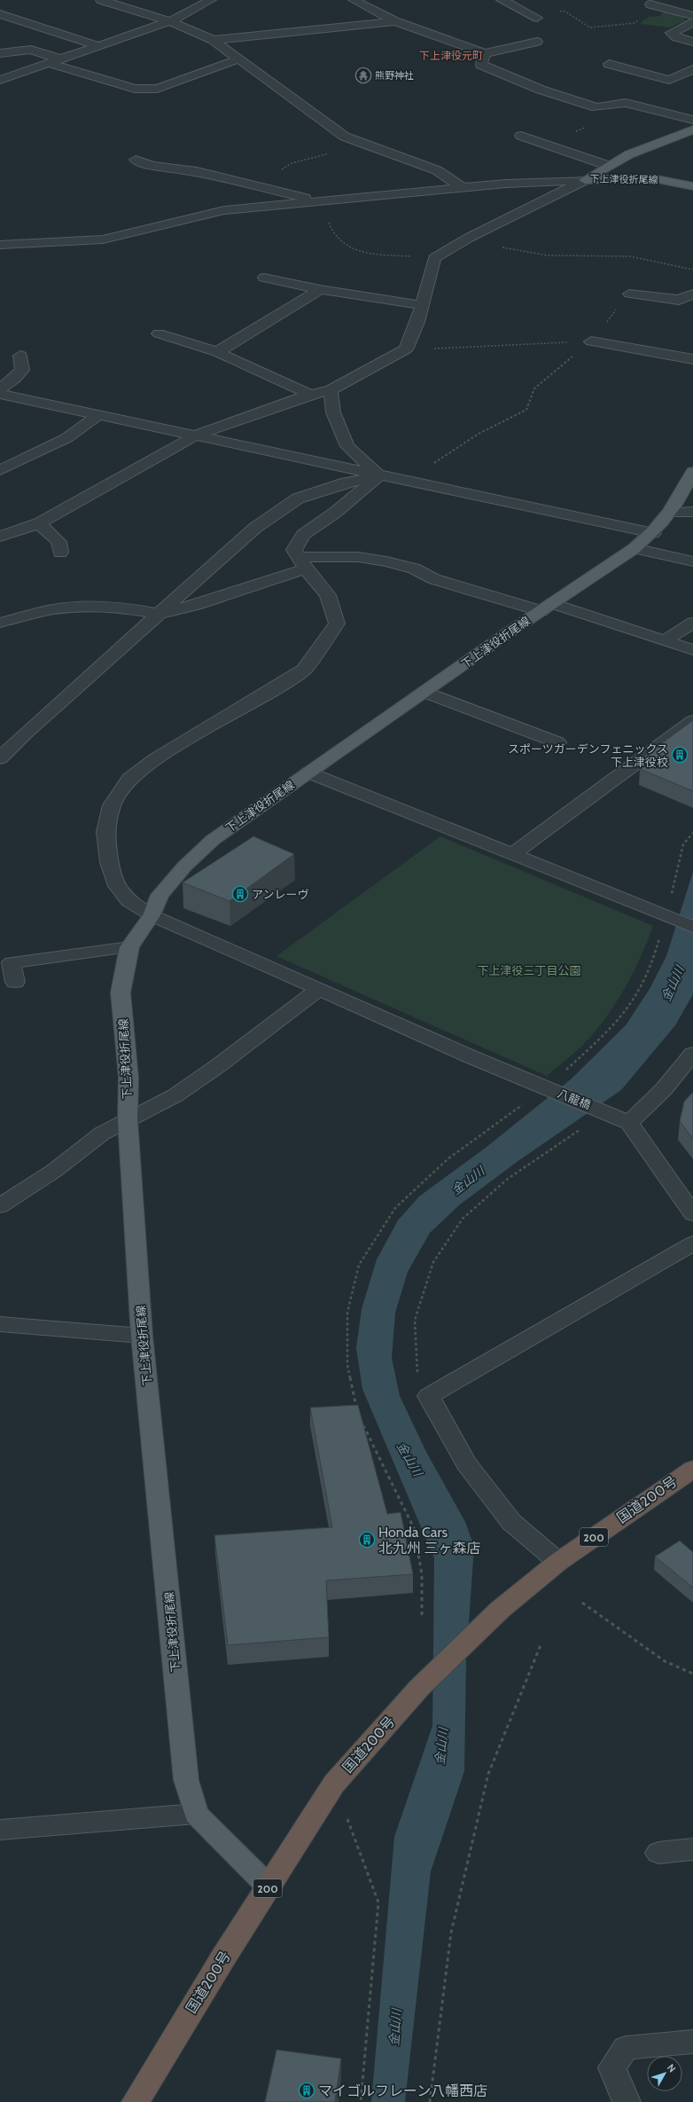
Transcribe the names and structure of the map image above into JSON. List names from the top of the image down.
{
  "streets": {
    "highway": ["国道200号", "200"],
    "main road": ["下上津役折尾線"],
    "street": ["八龍橋"]
  },
  "crossings": [
    ["下上津役折尾線", "八龍橋"],
    ["下上津役折尾線", "国道200号"]
  ],
  "districts": ["下上津役元町"],
  "water": ["金山川"],
  "parks": ["下上津役三丁目公園"],
  "places": {
    "temple": ["熊野神社"],
    "building": [
      "スポーツガーデンフェニックス 下上津役校",
      "アンレーヴ",
      "Honda Cars 北九州 三ヶ森店",
      "マイゴルフレーン八幡西店"
    ]
  },
  "north": "top right"
}
